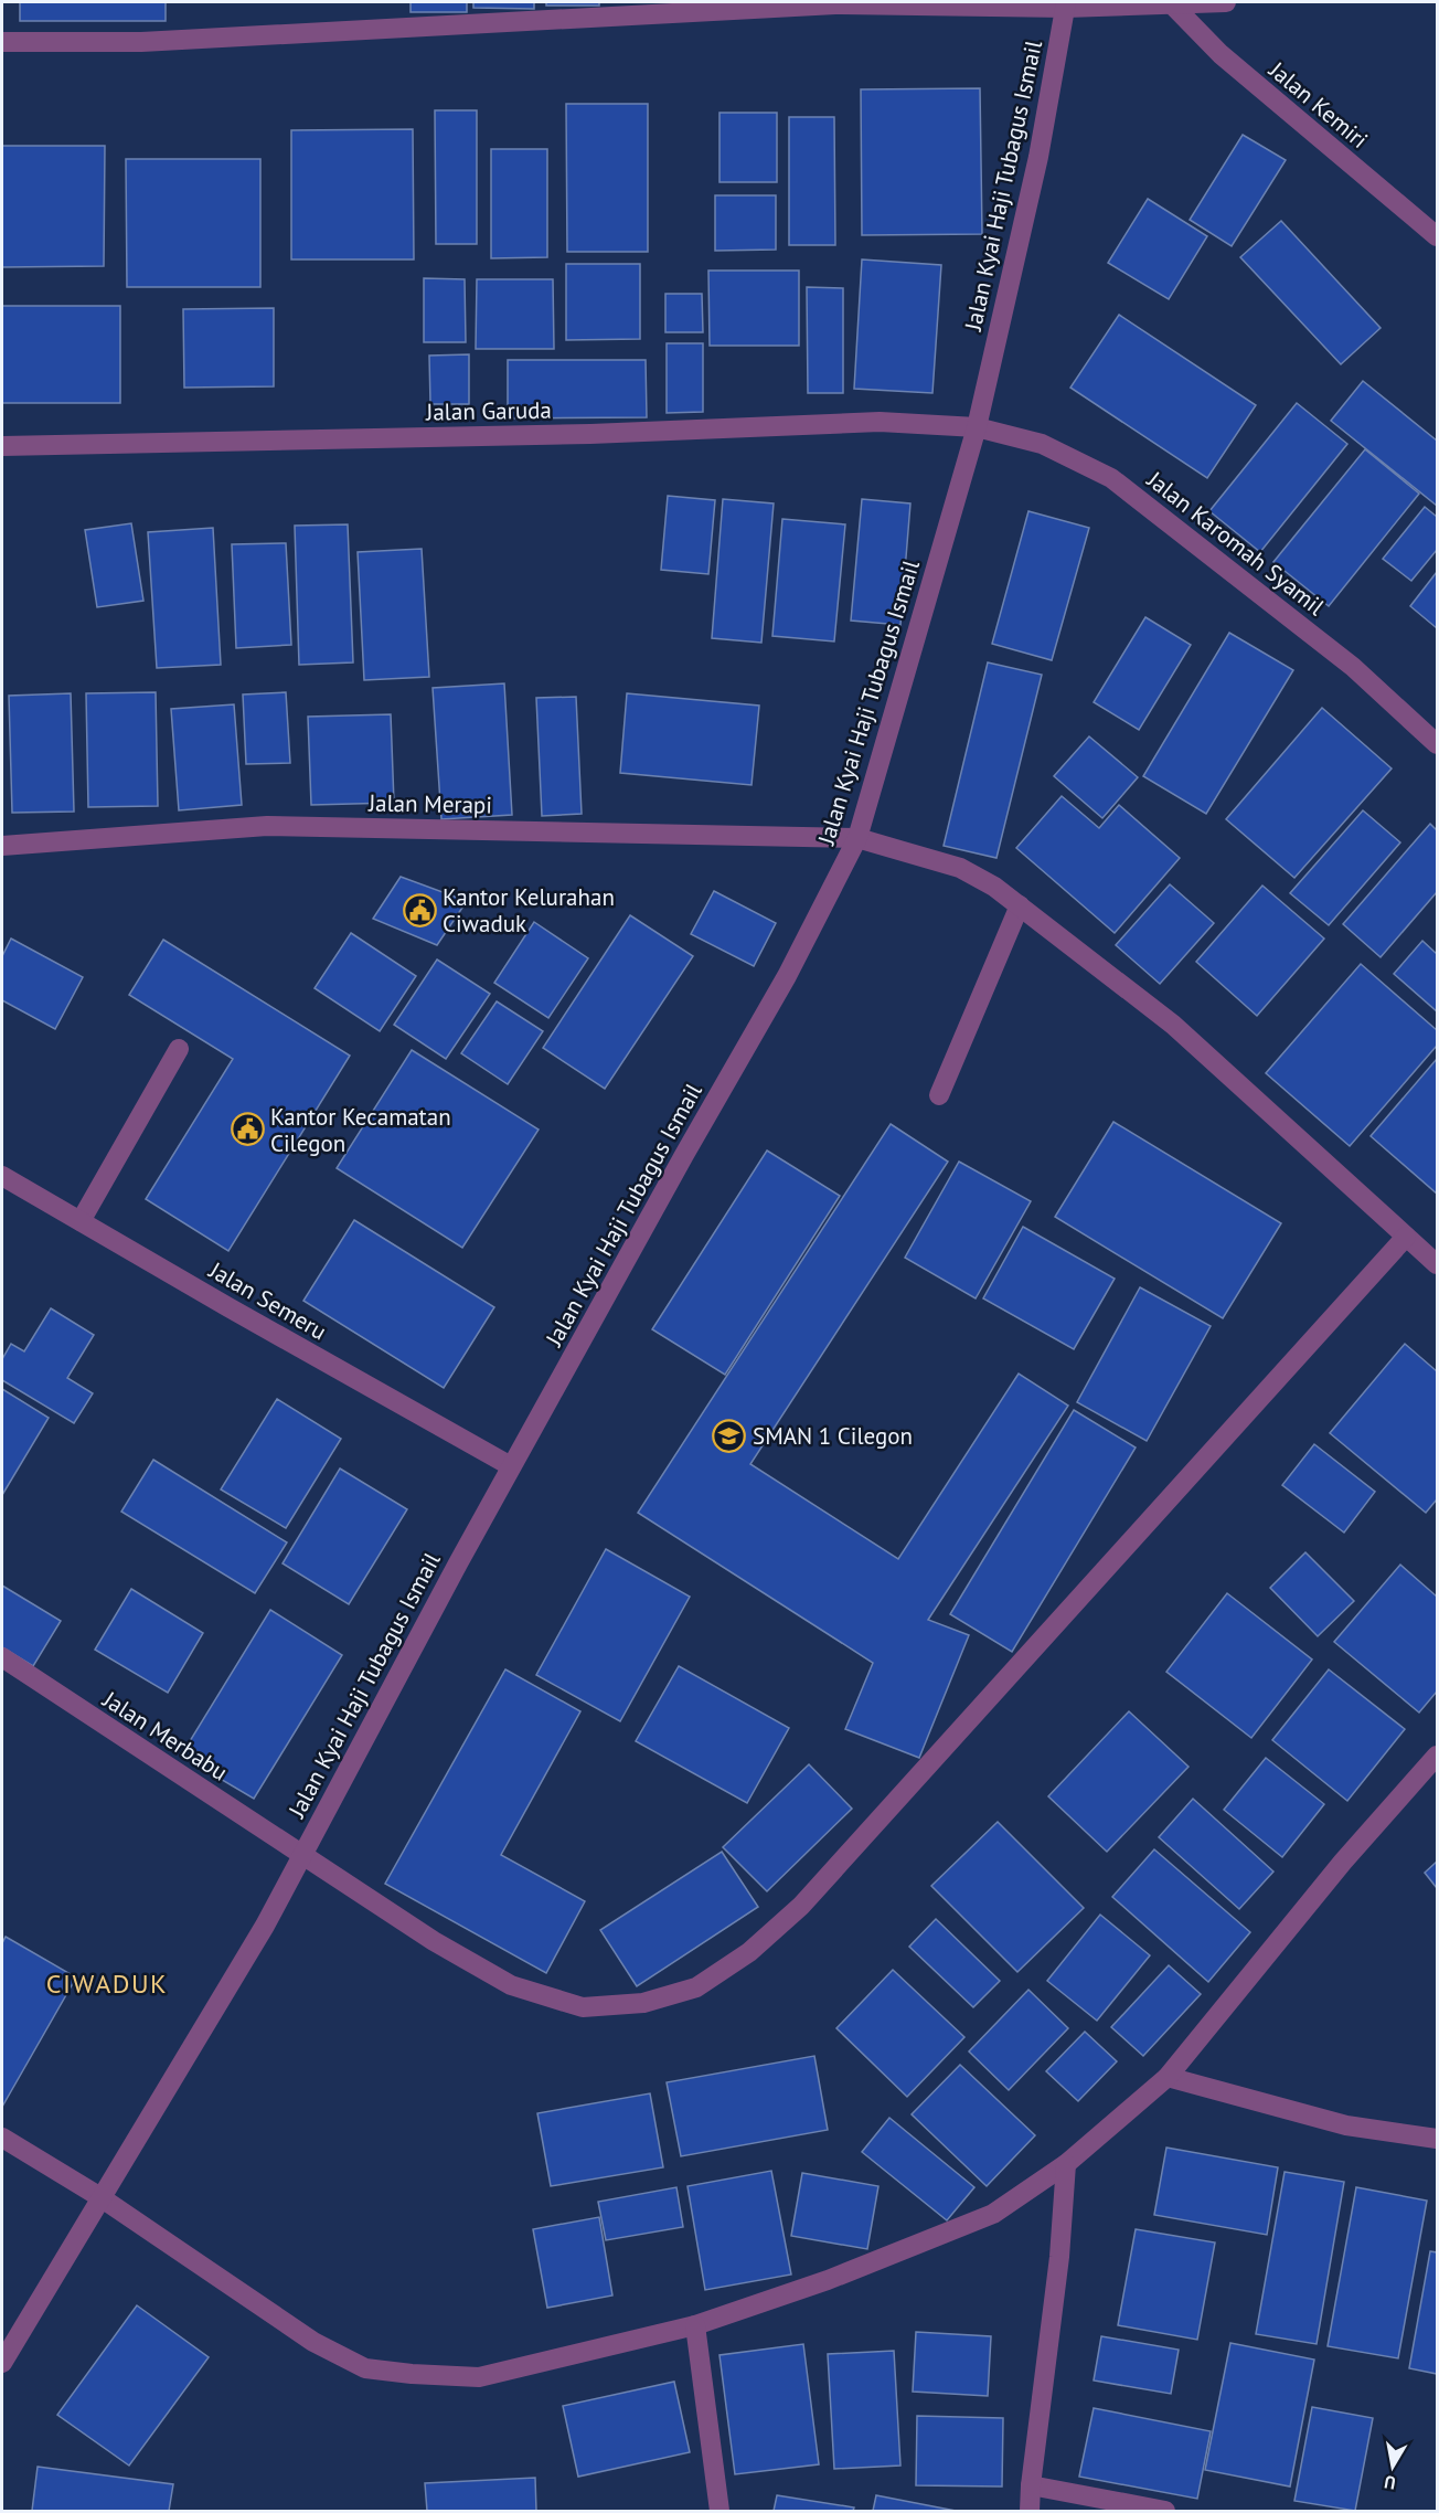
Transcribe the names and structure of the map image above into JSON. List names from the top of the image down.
{
  "streets": {
    "street": [
      "Jalan Kemiri",
      "Jalan Kyai Haji Tubagus Ismail",
      "Jalan Garuda",
      "Jalan Karomah Syamil",
      "Jalan Merapi",
      "Jalan Semeru",
      "Jalan Merbabu"
    ]
  },
  "crossings": [
    ["Jalan Kyai Haji Tubagus Ismail", "Jalan Garuda"],
    ["Jalan Kyai Haji Tubagus Ismail", "Jalan Karomah Syamil"],
    ["Jalan Kyai Haji Tubagus Ismail", "Jalan Merapi"],
    ["Jalan Kyai Haji Tubagus Ismail", "Jalan Semeru"],
    ["Jalan Kyai Haji Tubagus Ismail", "Jalan Merbabu"],
    ["Jalan Garuda", "Jalan Karomah Syamil"],
    ["Jalan Merapi", "Jalan Merbabu"]
  ],
  "districts": ["CIWADUK"],
  "places": {
    "public building": ["Kantor Kelurahan Ciwaduk", "Kantor Kecamatan Cilegon"],
    "school or university": ["SMAN 1 Cilegon"]
  },
  "north": "bottom"
}
